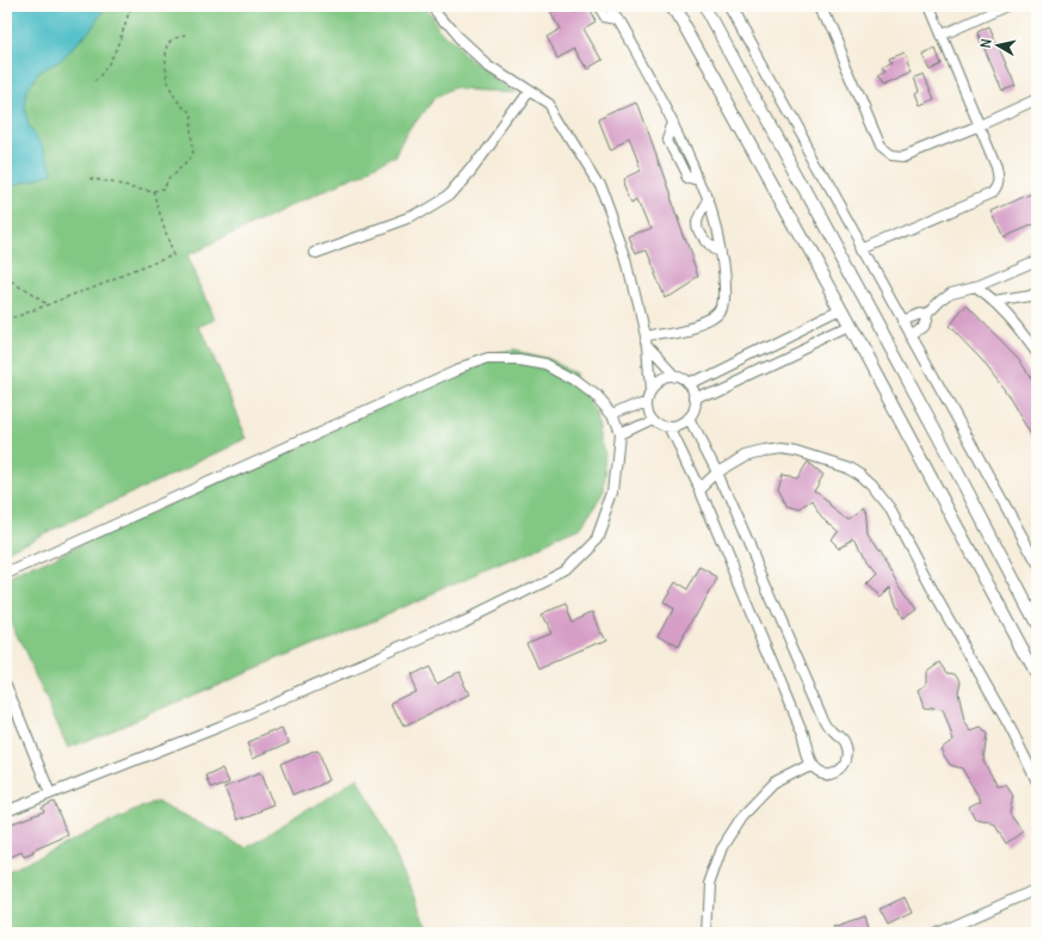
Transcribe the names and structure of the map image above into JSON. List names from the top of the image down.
{
  "north": "left"
}
